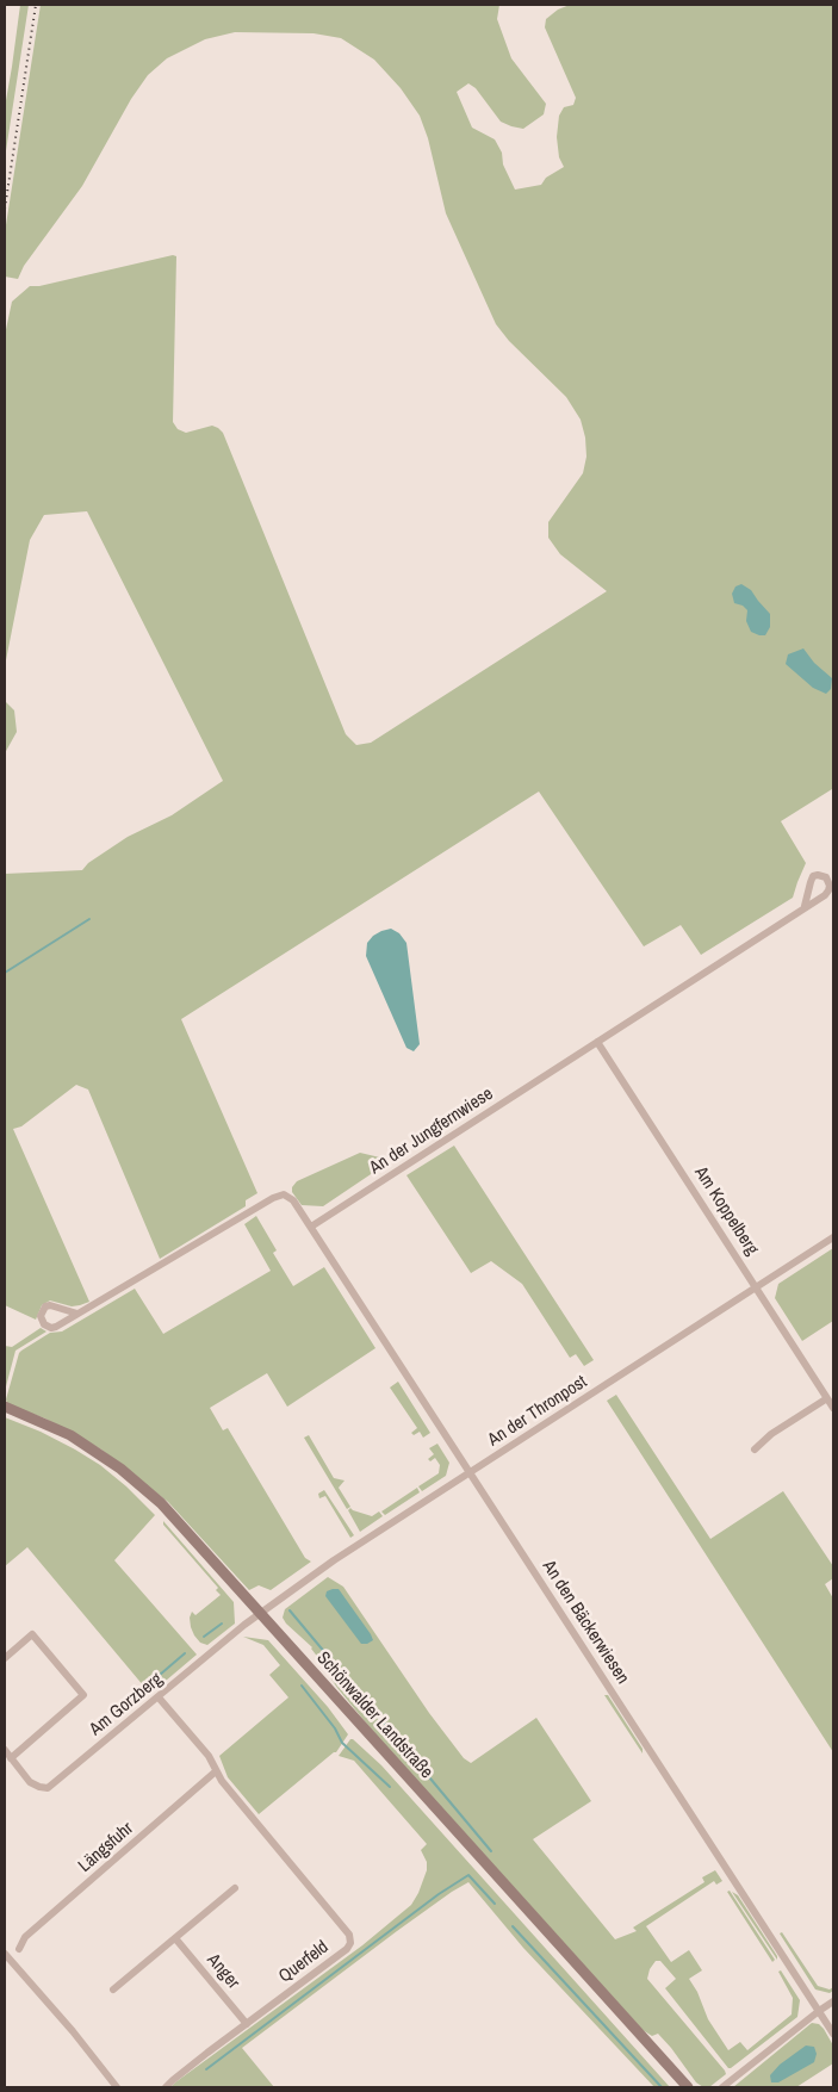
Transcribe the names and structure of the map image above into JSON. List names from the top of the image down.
{
  "streets": {
    "main road": ["Schönwalder Landstraße"],
    "street": [
      "An der Jungfernwiese",
      "Am Koppelberg",
      "An der Thronpost",
      "An den Bäckerwiesen",
      "Am Gorzberg",
      "Längsfuhr",
      "Querfeld",
      "Anger"
    ]
  },
  "crossings": [
    ["An der Jungfernwiese", "Am Koppelberg"],
    ["An der Jungfernwiese", "An den Bäckerwiesen"],
    ["Am Koppelberg", "An der Thronpost"],
    ["An der Thronpost", "An den Bäckerwiesen"],
    ["An der Thronpost", "Am Gorzberg"],
    ["An der Thronpost", "Schönwalder Landstraße"],
    ["Am Gorzberg", "Schönwalder Landstraße"],
    ["Längsfuhr", "Querfeld"],
    ["Querfeld", "Anger"]
  ]
}
